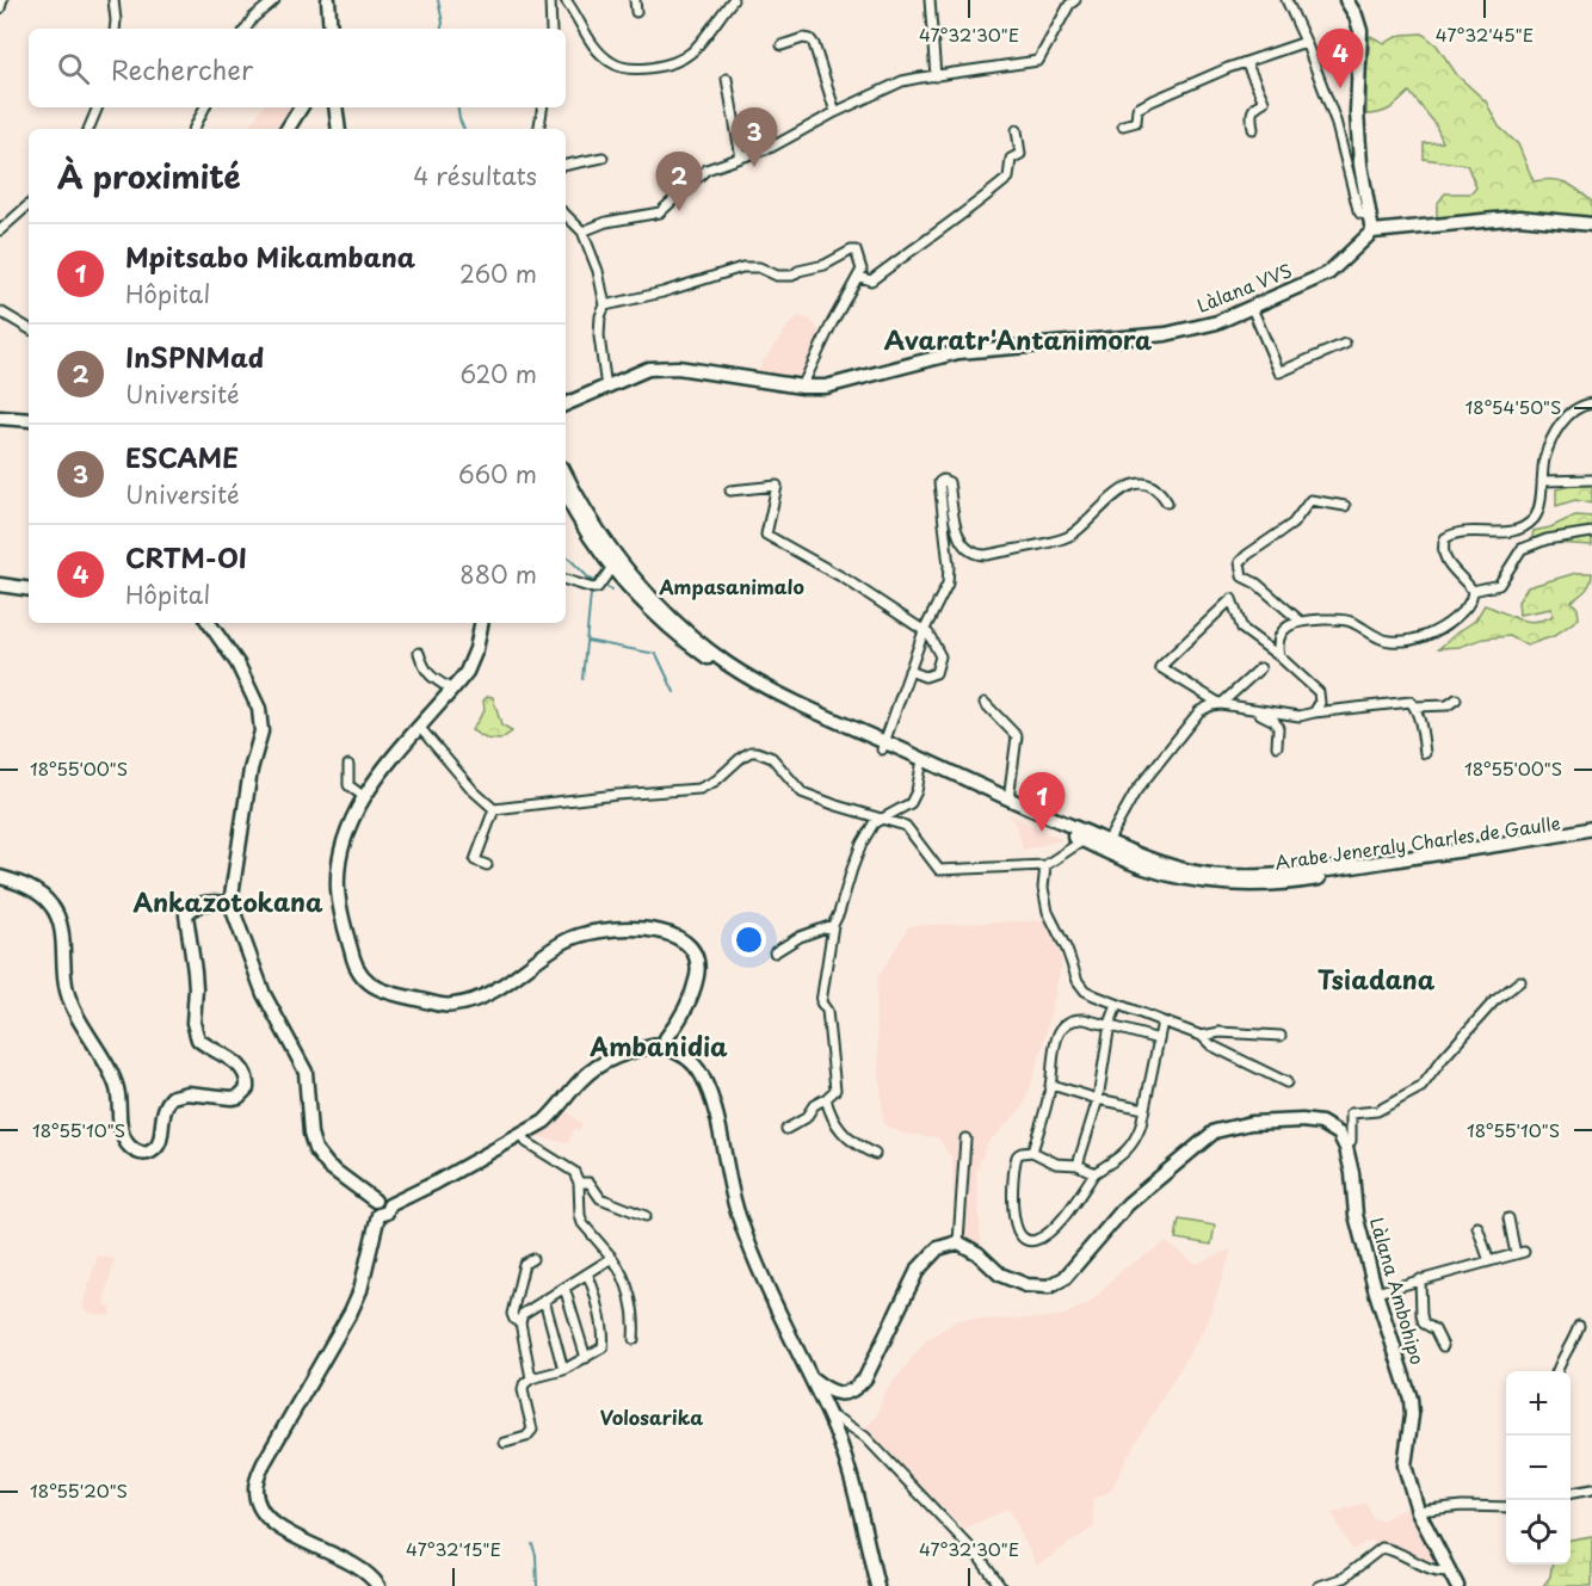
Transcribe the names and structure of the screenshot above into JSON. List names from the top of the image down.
{
  "streets": {
    "street": ["Làlana VVS", "Arabe Jeneraly Charles de Gaulle", "Làlana Ambohipo"]
  },
  "districts": [
    "Avaratr'Antanimora",
    "Ampasanimalo",
    "Ankazotokana",
    "Tsiadana",
    "Ambanidia",
    "Volosarika"
  ],
  "page": {
    "pins": [
      "4",
      "3",
      "2",
      "1"
    ],
    "search": "Rechercher",
    "heading": ["À proximité", "4 résultats"],
    "list": [
      {
        "mark": "1",
        "name": "Mpitsabo Mikambana",
        "note": "Hôpital",
        "value": "260 m"
      },
      {
        "mark": "2",
        "name": "InSPNMad",
        "note": "Université",
        "value": "620 m"
      },
      {
        "mark": "3",
        "name": "ESCAME",
        "note": "Université",
        "value": "660 m"
      },
      {
        "mark": "4",
        "name": "CRTM-OI",
        "note": "Hôpital",
        "value": "880 m"
      }
    ],
    "map_buttons": ["+", "−"]
  },
  "coordinates": [
    "47°32'30\"E",
    "47°32'45\"E",
    "18°54'50\"S",
    "18°55'00\"S",
    "18°55'10\"S",
    "18°55'20\"S",
    "47°32'15\"E"
  ]
}
